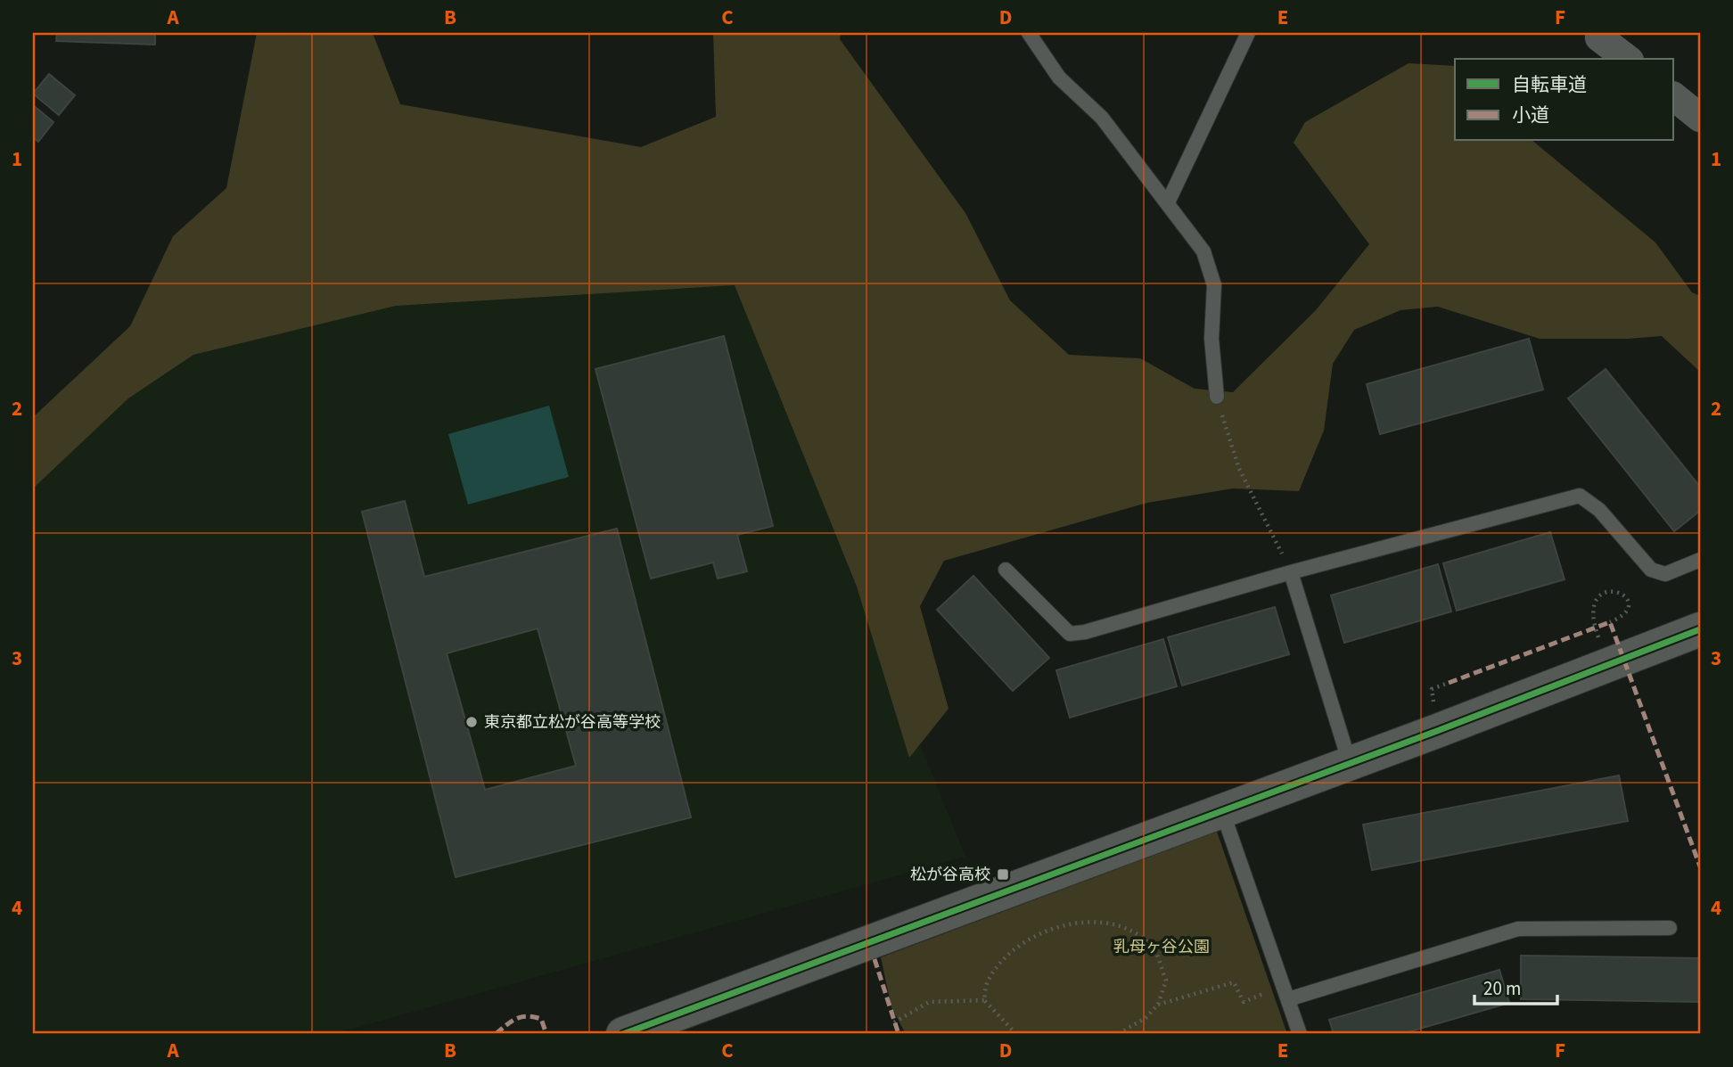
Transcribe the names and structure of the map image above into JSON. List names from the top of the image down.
{
  "parks": ["乳母ヶ谷公園"],
  "places": {
    "other": ["東京都立松が谷高等学校"],
    "transit": ["松が谷高校"]
  },
  "legend": ["自転車道", "小道"],
  "scale_bar": "20 m",
  "grid": {
    "columns": [
      "A",
      "B",
      "C",
      "D",
      "E",
      "F"
    ],
    "rows": [
      "1",
      "2",
      "3",
      "4"
    ]
  }
}
